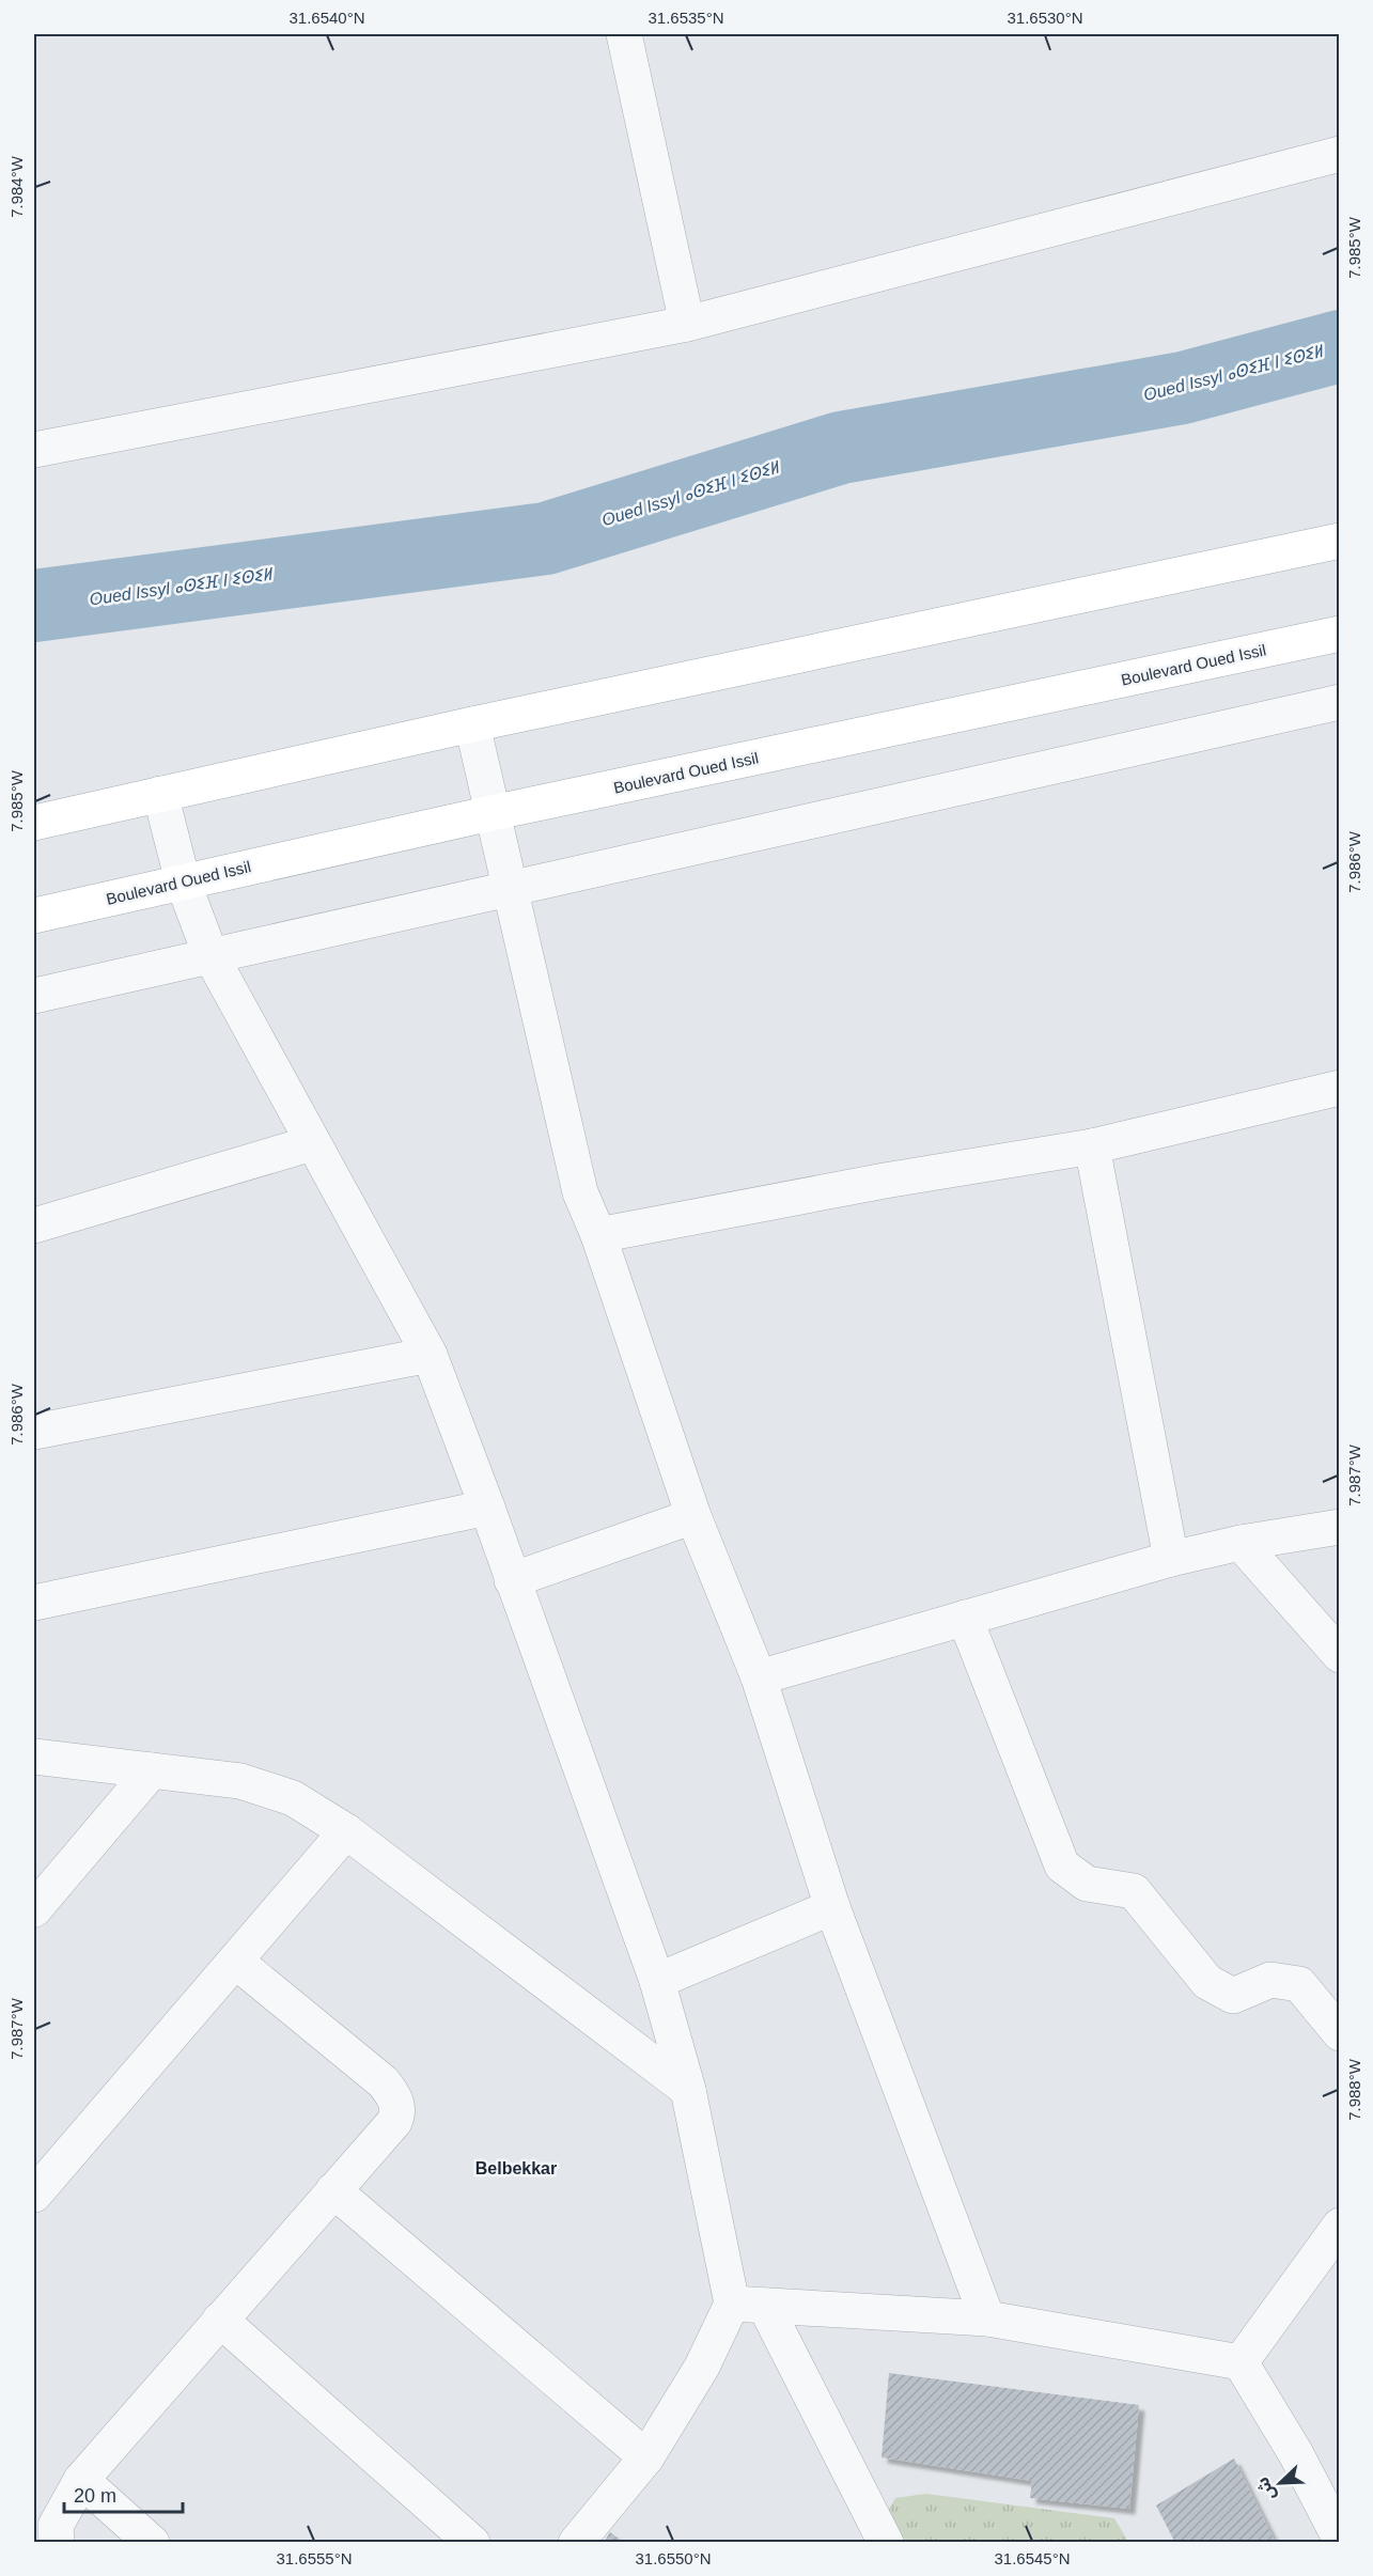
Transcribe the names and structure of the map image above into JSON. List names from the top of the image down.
{
  "streets": {
    "main road": ["Boulevard Oued Issil"]
  },
  "districts": ["Belbekkar"],
  "water": ["Oued Issyl ⴰⵙⵉⴼ ⵏ ⵉⵙⵉⵍ"],
  "scale_bar": "20 m",
  "north": "bottom left",
  "coordinates": [
    "31.6540°N",
    "31.6535°N",
    "31.6530°N",
    "7.984°W",
    "7.985°W",
    "7.986°W",
    "7.987°W",
    "7.988°W",
    "31.6555°N",
    "31.6550°N",
    "31.6545°N"
  ]
}
